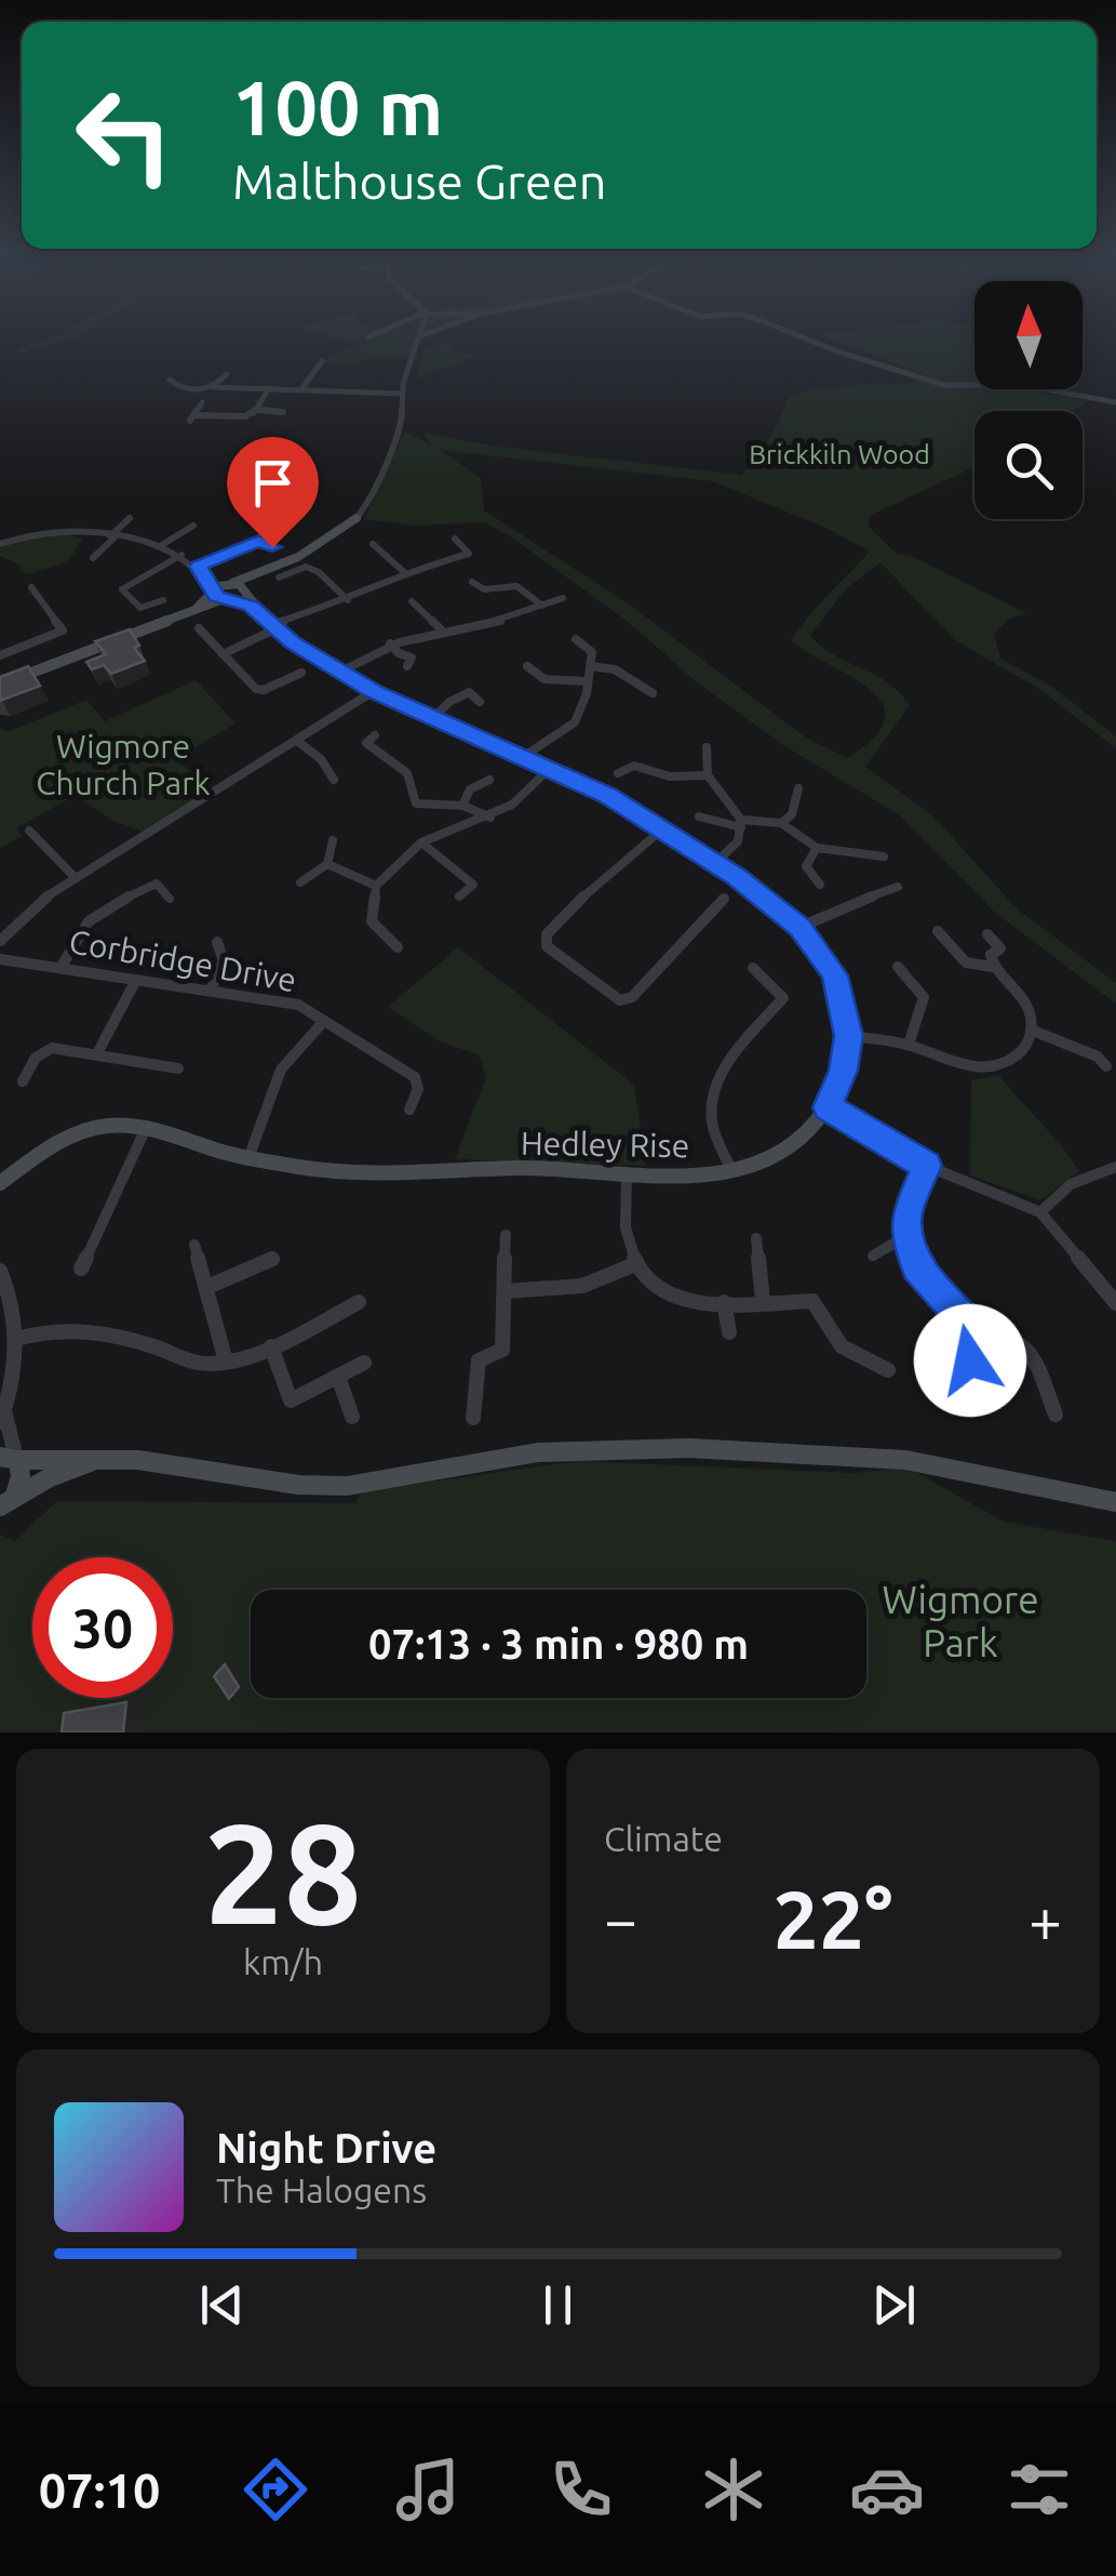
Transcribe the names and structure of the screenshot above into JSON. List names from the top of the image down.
{
  "streets": {
    "street": ["Corbridge Drive", "Hedley Rise"]
  },
  "crossings": [
    ["Corbridge Drive", "Hedley Rise"]
  ],
  "parks": ["Brickkiln Wood", "Wigmore Church Park", "Wigmore Park"],
  "north": "top",
  "page": {
    "turn": ["100 m", "Malthouse Green"],
    "limit": "30",
    "trip": "07:13 · 3 min · 980 m",
    "tile": [
      ["28", "km/h"],
      "Climate"
    ],
    "heat": ["−", "22°", "+"],
    "song": ["Night Drive", "The Halogens"],
    "tabs": "07:10"
  }
}
